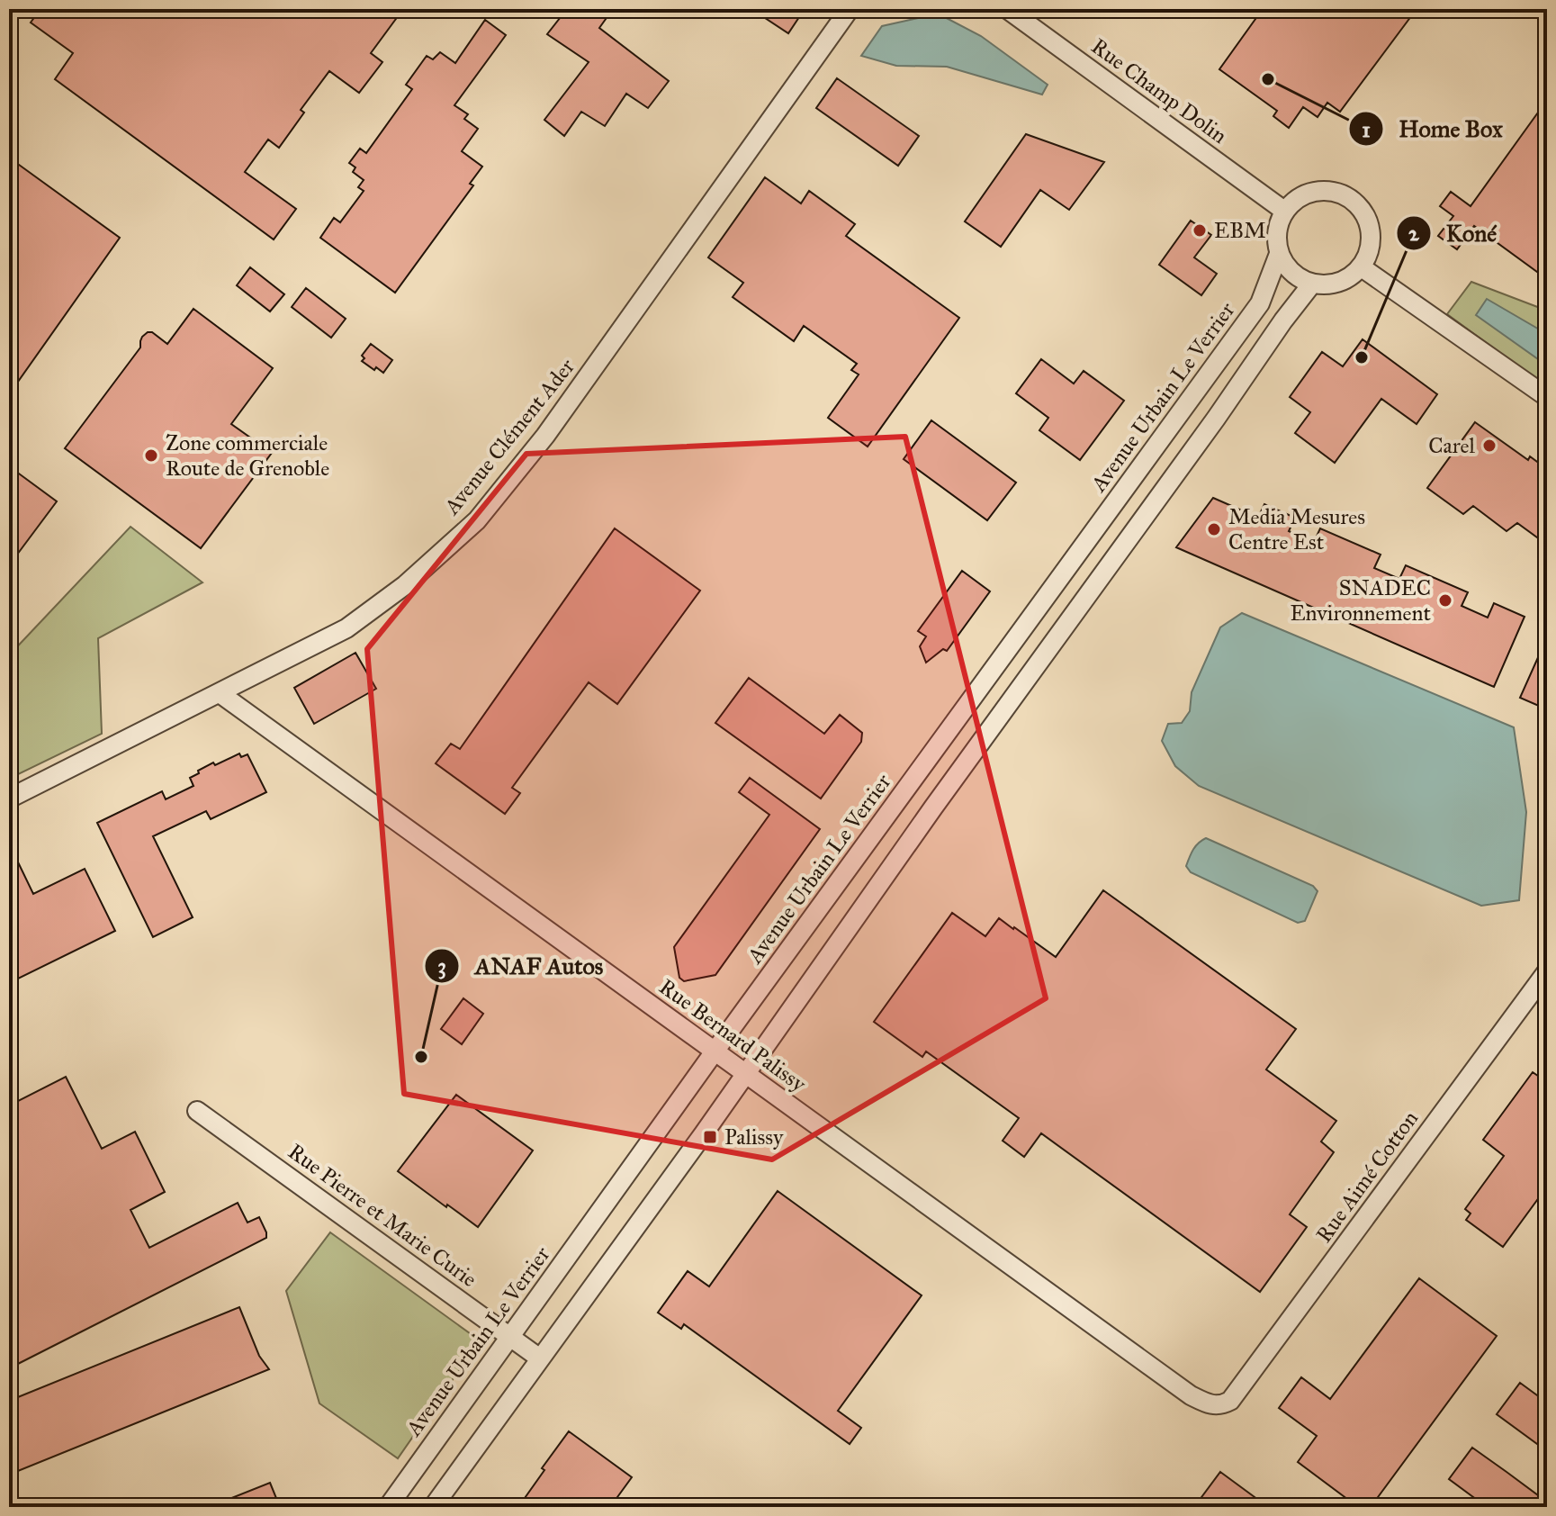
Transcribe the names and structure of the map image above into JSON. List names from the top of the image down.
{
  "streets": {
    "street": [
      "Rue Champ Dolin",
      "Avenue Urbain Le Verrier",
      "Avenue Clément Ader",
      "Rue Bernard Palissy",
      "Rue Aimé Cotton",
      "Rue Pierre et Marie Curie"
    ]
  },
  "crossings": [
    ["Rue Champ Dolin", "Avenue Urbain Le Verrier"],
    ["Avenue Urbain Le Verrier", "Rue Bernard Palissy"],
    ["Avenue Urbain Le Verrier", "Rue Pierre et Marie Curie"],
    ["Avenue Clément Ader", "Rue Bernard Palissy"],
    ["Rue Bernard Palissy", "Rue Aimé Cotton"]
  ],
  "places": {
    "other": [
      "Home Box",
      "EBM",
      "Koné",
      "Carel",
      "Zone commerciale Route de Grenoble",
      "Media Mesures Centre Est",
      "SNADEC Environnement",
      "ANAF Autos"
    ],
    "transit": ["Palissy"]
  }
}
